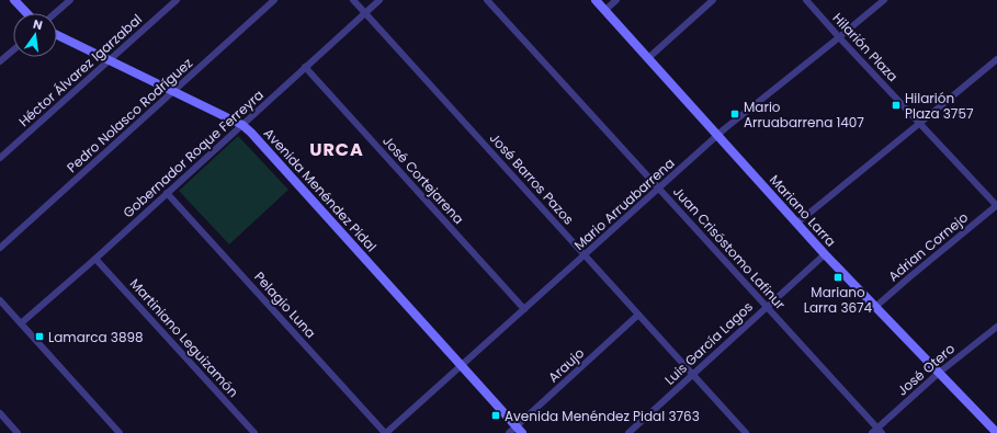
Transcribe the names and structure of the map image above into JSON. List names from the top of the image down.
{
  "streets": {
    "main road": ["Avenida Menéndez Pidal", "Mariano Larra"],
    "street": [
      "Hilarión Plaza",
      "Héctor Álvarez Igarzabal",
      "Pedro Nolasco Rodríguez",
      "Gobernador Roque Ferreyra",
      "José Barros Pazos",
      "José Cortejarena",
      "Mario Arruabarrena",
      "Adrian Cornejo",
      "Juan Crisóstomo Lafinur",
      "Pelagio Luna",
      "Martiniano Leguizamón",
      "Luis García Lagos",
      "Araujo",
      "José Otero"
    ]
  },
  "crossings": [
    ["Hilarión Plaza", "Mario Arruabarrena"],
    ["Hilarión Plaza", "Adrian Cornejo"],
    ["Héctor Álvarez Igarzabal", "Avenida Menéndez Pidal"],
    ["Pedro Nolasco Rodríguez", "Avenida Menéndez Pidal"],
    ["Gobernador Roque Ferreyra", "José Barros Pazos"],
    ["Gobernador Roque Ferreyra", "José Cortejarena"],
    ["Gobernador Roque Ferreyra", "Avenida Menéndez Pidal"],
    ["Gobernador Roque Ferreyra", "Pelagio Luna"],
    ["Gobernador Roque Ferreyra", "Martiniano Leguizamón"],
    ["José Barros Pazos", "Mario Arruabarrena"],
    ["José Barros Pazos", "Luis García Lagos"],
    ["José Barros Pazos", "Araujo"],
    ["José Cortejarena", "Mario Arruabarrena"],
    ["Avenida Menéndez Pidal", "Mario Arruabarrena"],
    ["Avenida Menéndez Pidal", "Araujo"],
    ["Mario Arruabarrena", "Mariano Larra"],
    ["Mario Arruabarrena", "Juan Crisóstomo Lafinur"],
    ["Mario Arruabarrena", "Pelagio Luna"],
    ["Mariano Larra", "Adrian Cornejo"],
    ["Mariano Larra", "Luis García Lagos"],
    ["Mariano Larra", "José Otero"],
    ["Juan Crisóstomo Lafinur", "Luis García Lagos"],
    ["Juan Crisóstomo Lafinur", "José Otero"]
  ],
  "districts": ["URCA"],
  "places": {
    "transit": [
      "Hilarión Plaza 3757",
      "Mario Arruabarrena 1407",
      "Mariano Larra 3674",
      "Lamarca 3898",
      "Avenida Menéndez Pidal 3763"
    ]
  },
  "north": "top"
}
